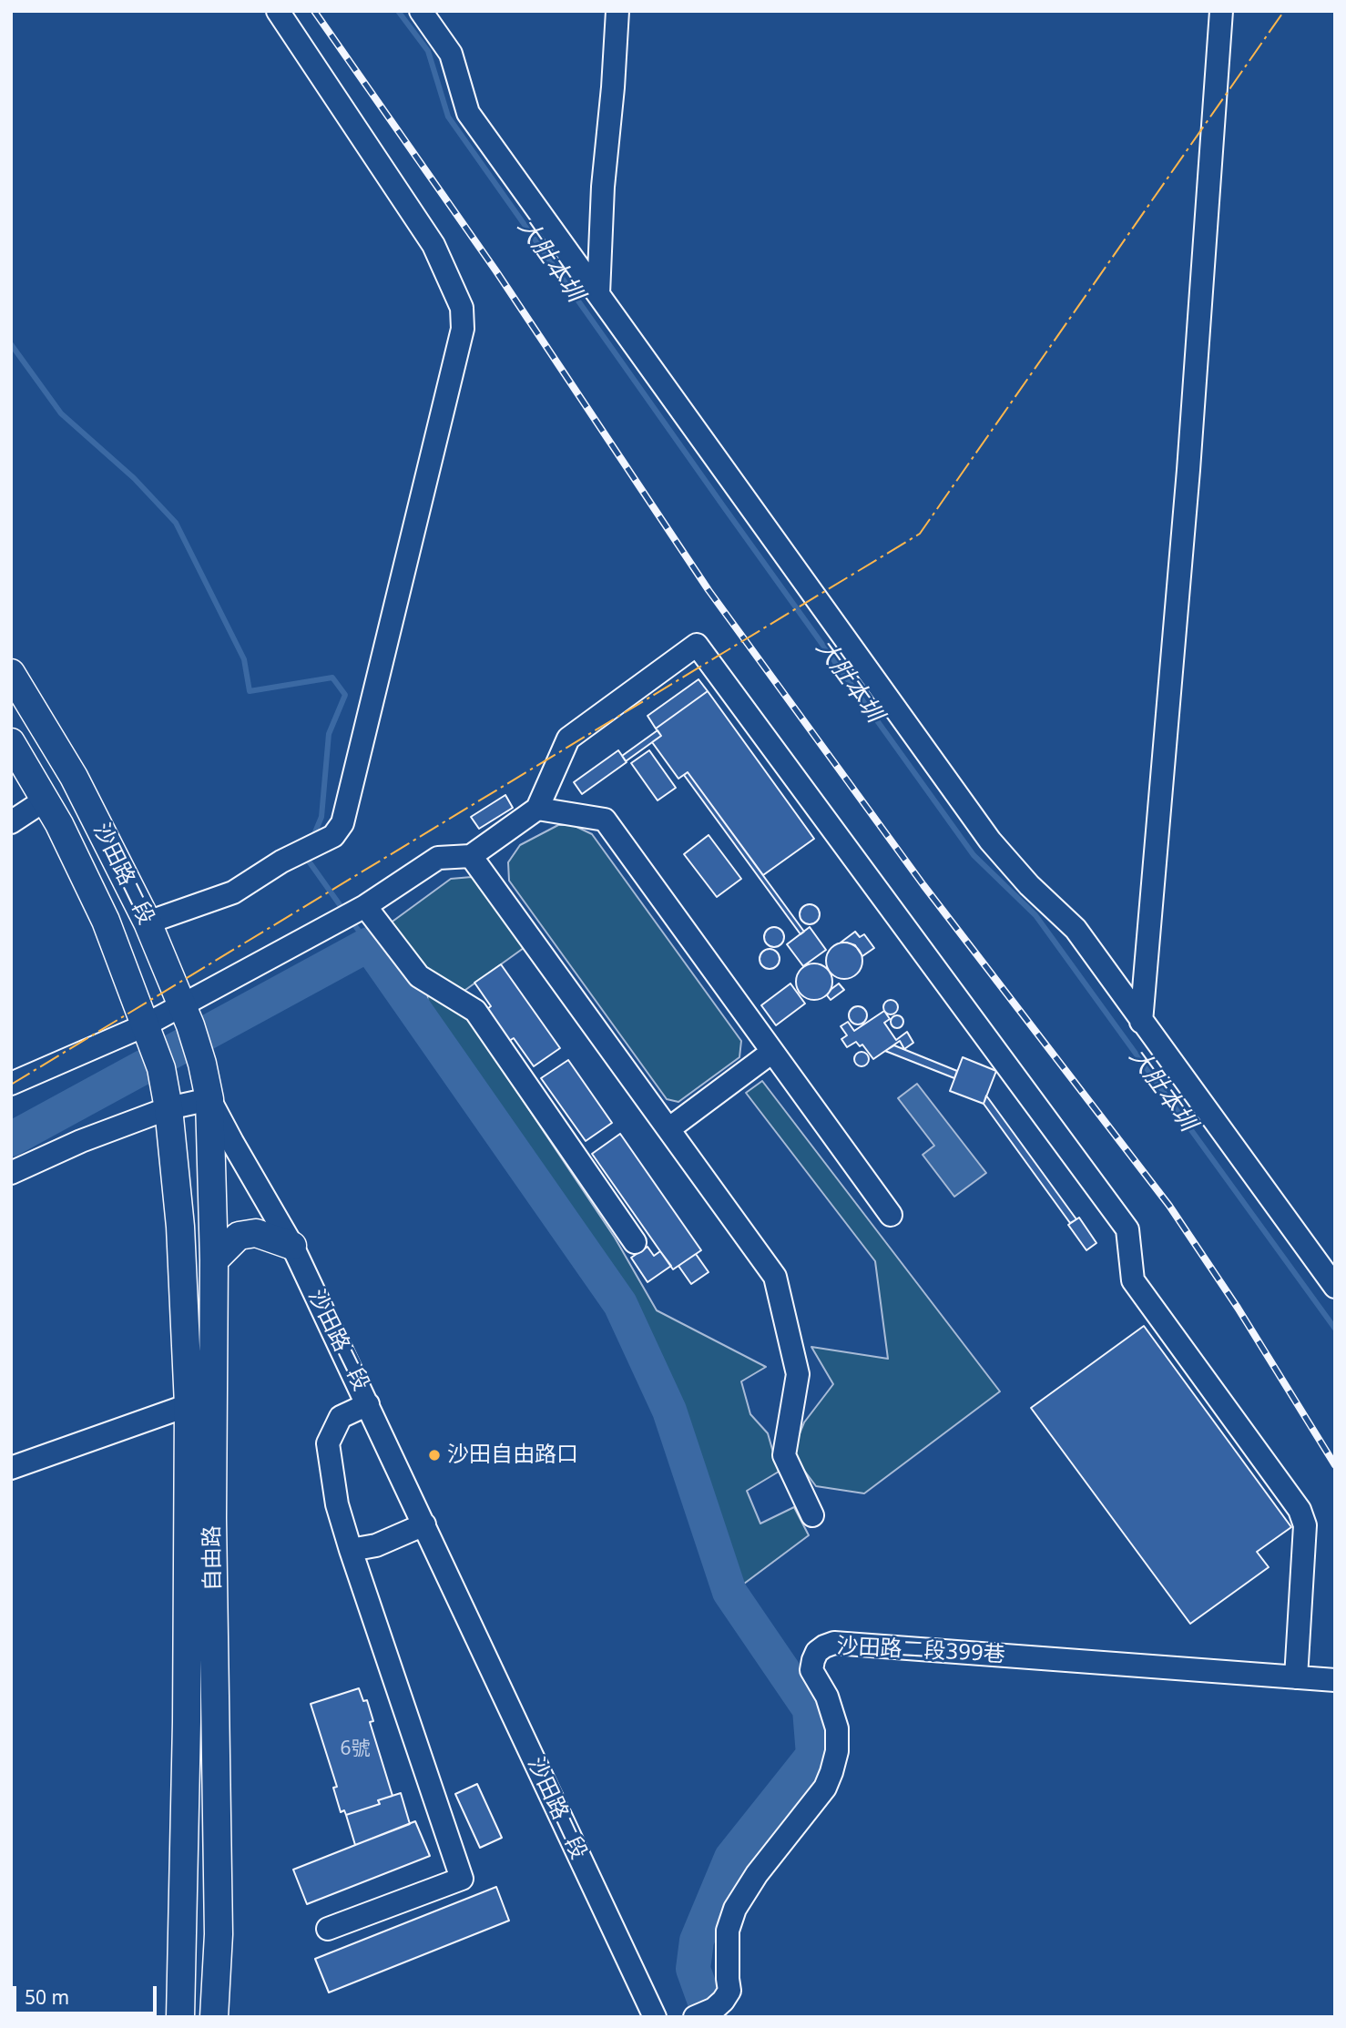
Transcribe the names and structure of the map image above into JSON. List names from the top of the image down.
{
  "streets": {
    "main road": ["沙田路二段", "自由路"],
    "street": ["沙田路二段399巷"]
  },
  "crossings": [
    ["沙田路二段", "自由路"]
  ],
  "water": ["大肚本圳"],
  "places": ["沙田自由路口"],
  "house_numbers": ["6號"],
  "scale_bar": "50 m"
}
